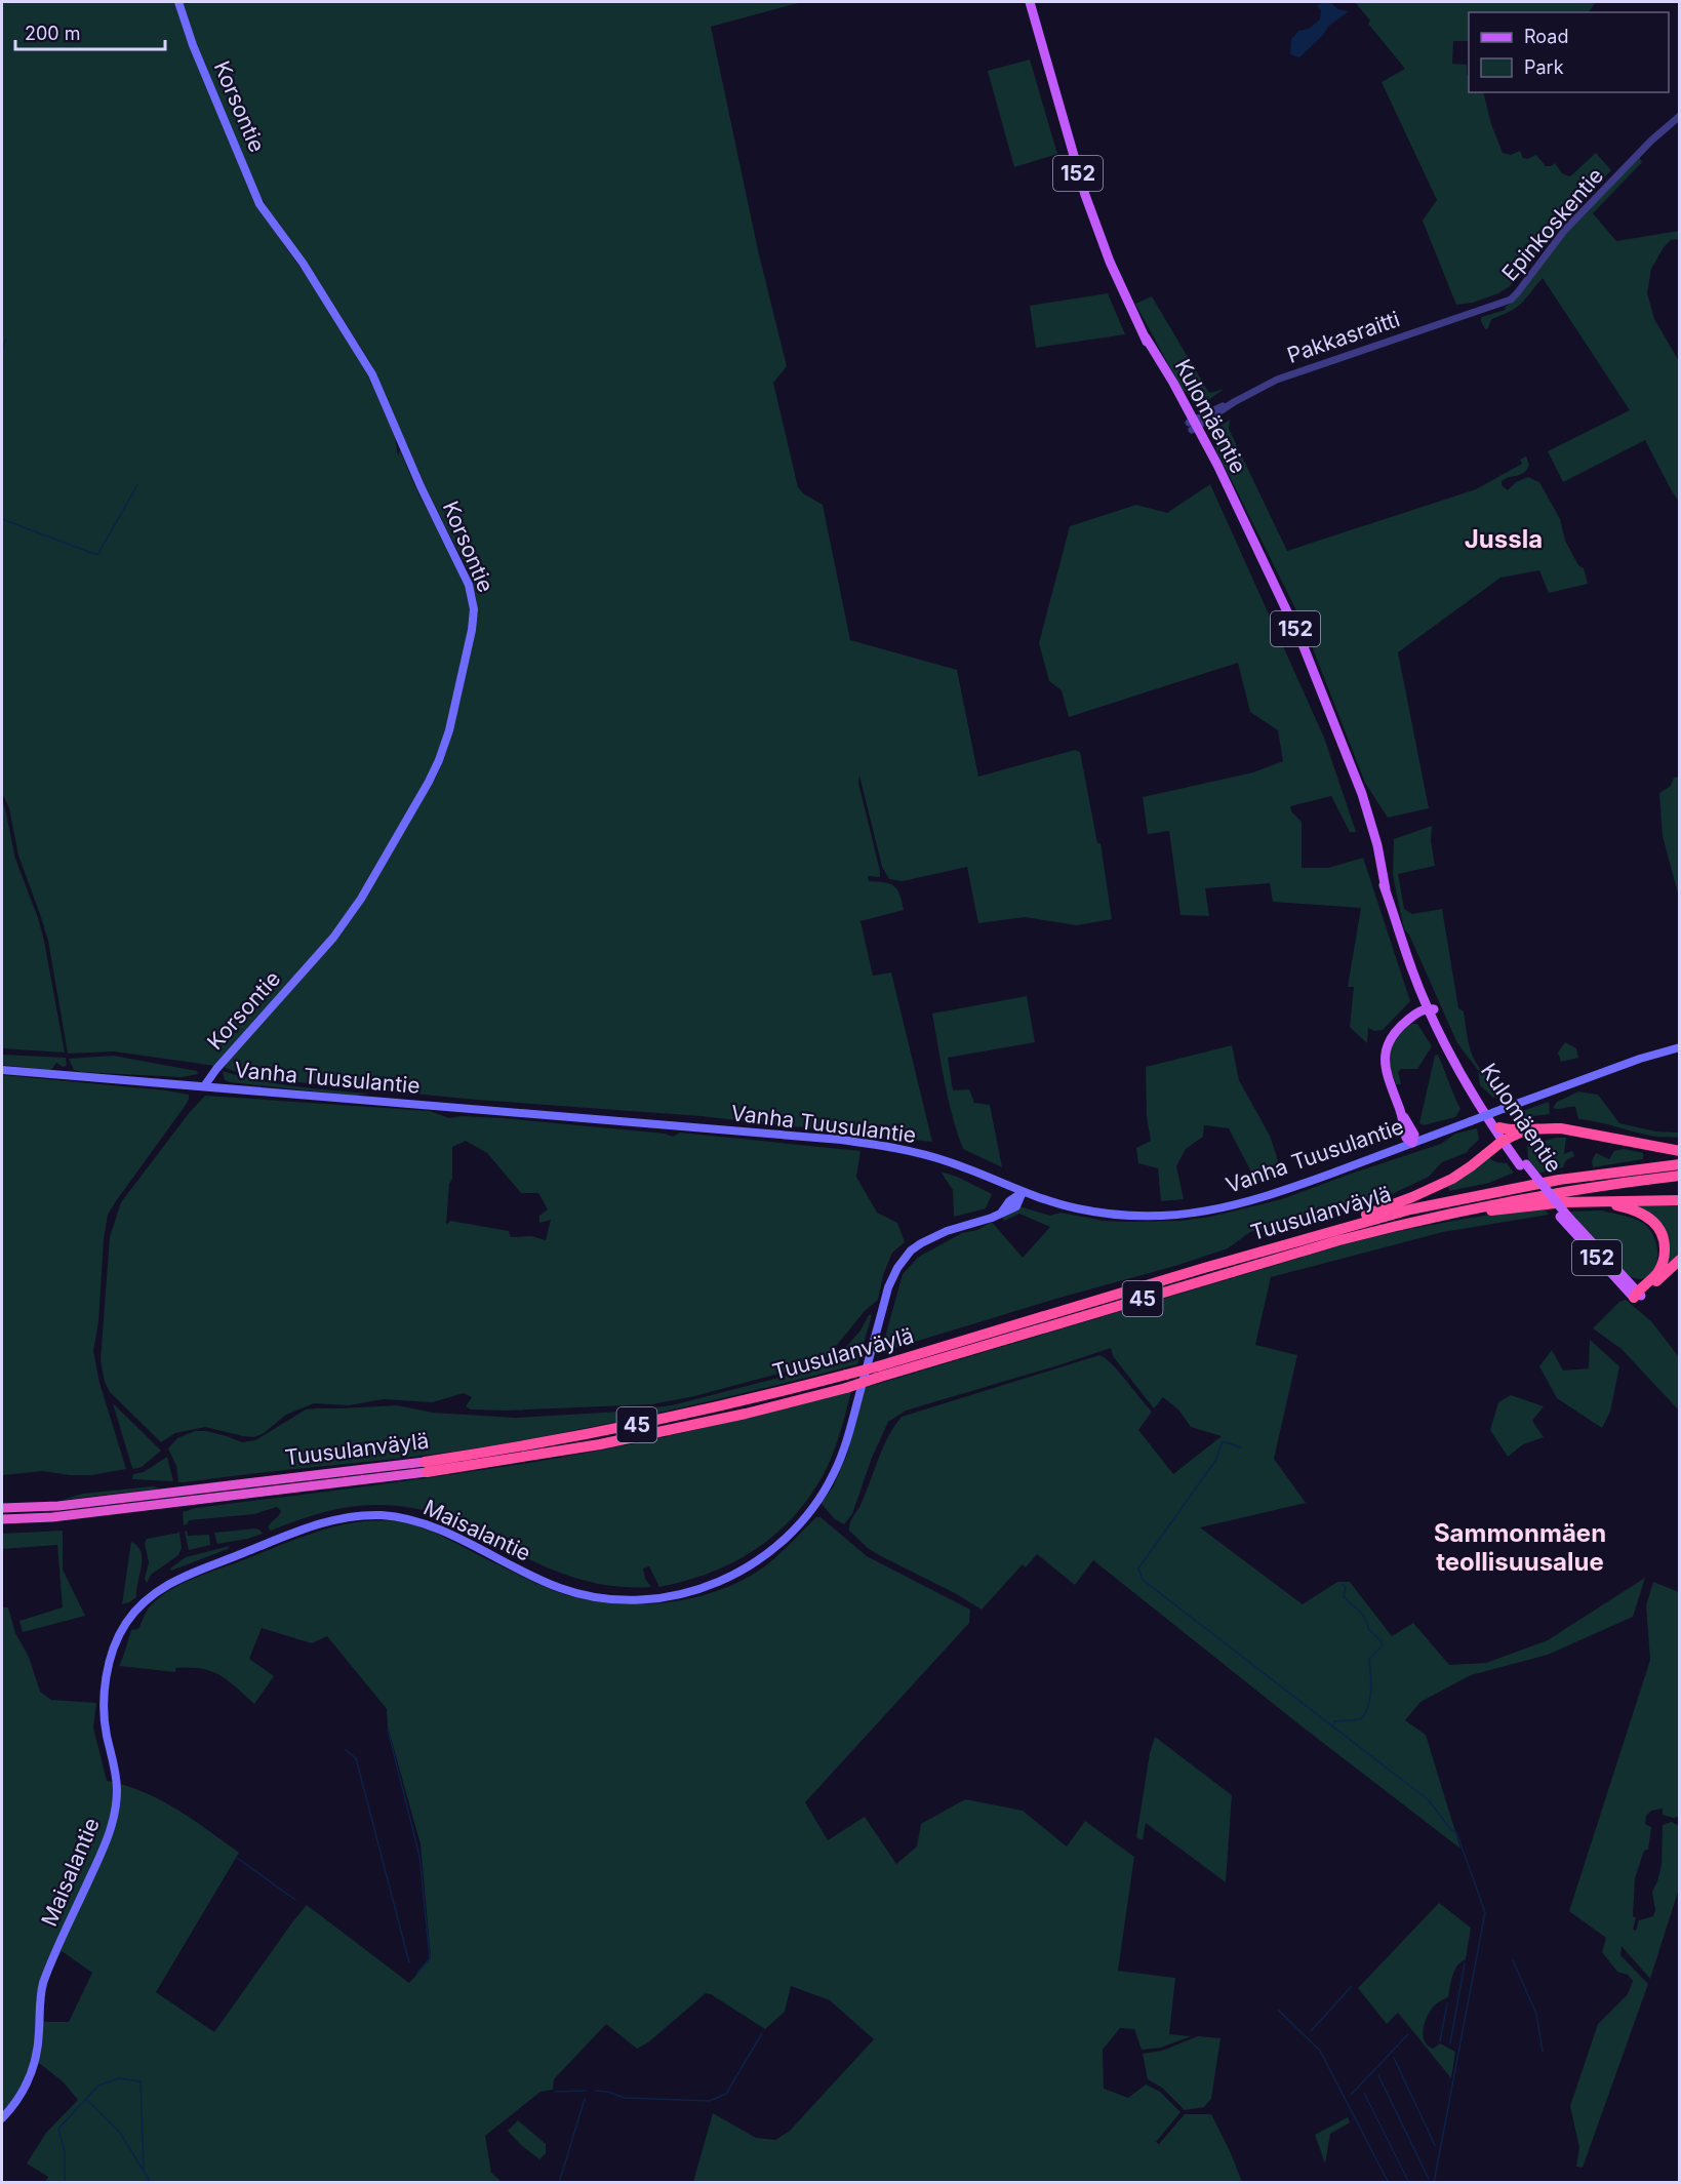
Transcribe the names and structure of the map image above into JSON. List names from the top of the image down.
{
  "streets": {
    "highway": ["Tuusulanväylä", "45"],
    "main road": [
      "Korsontie",
      "152",
      "Kulomäentie",
      "Vanha Tuusulantie",
      "Maisalantie"
    ],
    "street": ["Epinkoskentie", "Pakkasraitti"]
  },
  "crossings": [
    ["Korsontie", "Vanha Tuusulantie"],
    ["Epinkoskentie", "Pakkasraitti"],
    ["Pakkasraitti", "Kulomäentie"],
    ["Vanha Tuusulantie", "Maisalantie"]
  ],
  "districts": ["Jussla", "Sammonmäen teollisuusalue"],
  "legend": ["Road", "Park"],
  "scale_bar": "200 m"
}
